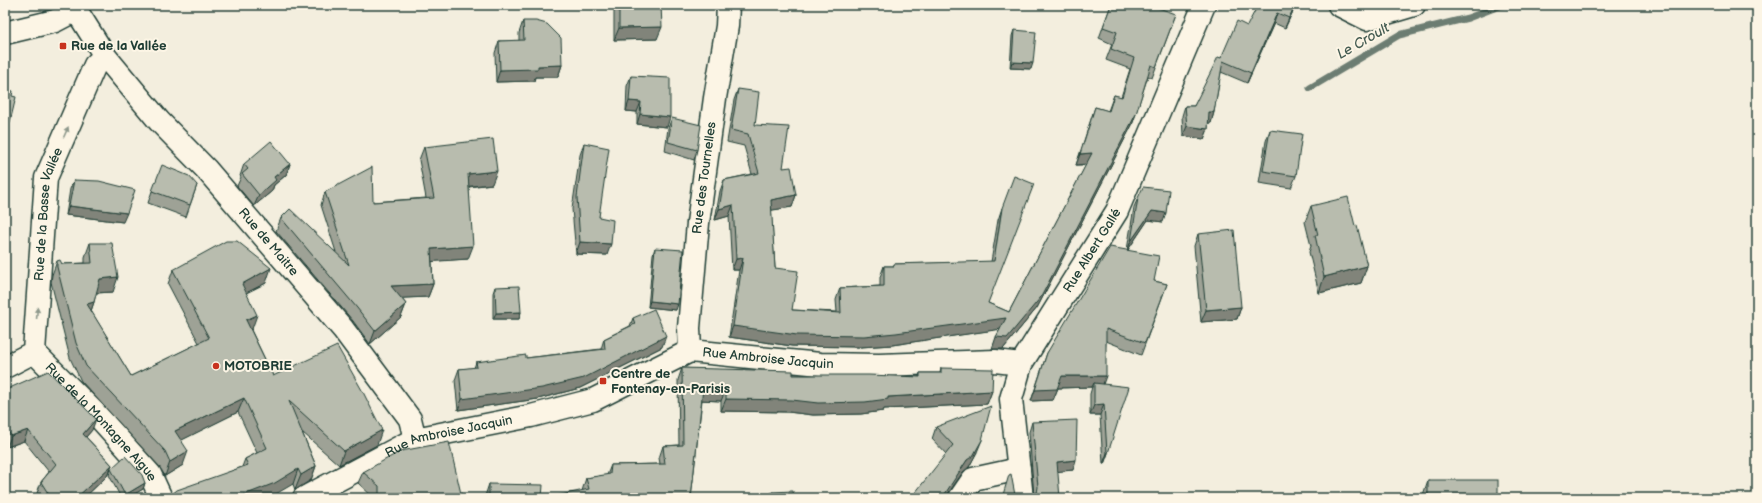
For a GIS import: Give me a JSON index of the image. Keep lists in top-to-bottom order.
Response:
{
  "streets": {
    "street": [
      "Rue des Tournelles",
      "Rue de la Basse Vallée",
      "Rue de Maitre",
      "Rue Albert Gallé",
      "Rue Ambroise Jacquin",
      "Rue de la Montagne Aigue"
    ]
  },
  "crossings": [
    ["Rue des Tournelles", "Rue Ambroise Jacquin"],
    ["Rue de la Basse Vallée", "Rue de Maitre"],
    ["Rue de la Basse Vallée", "Rue de la Montagne Aigue"],
    ["Rue de Maitre", "Rue Ambroise Jacquin"],
    ["Rue Albert Gallé", "Rue Ambroise Jacquin"]
  ],
  "one_way": ["Rue de la Basse Vallée"],
  "water": ["Le Croult"],
  "places": {
    "transit": ["Rue de la Vallée", "Centre de Fontenay-en-Parisis"],
    "other": ["MOTOBRIE"]
  }
}
